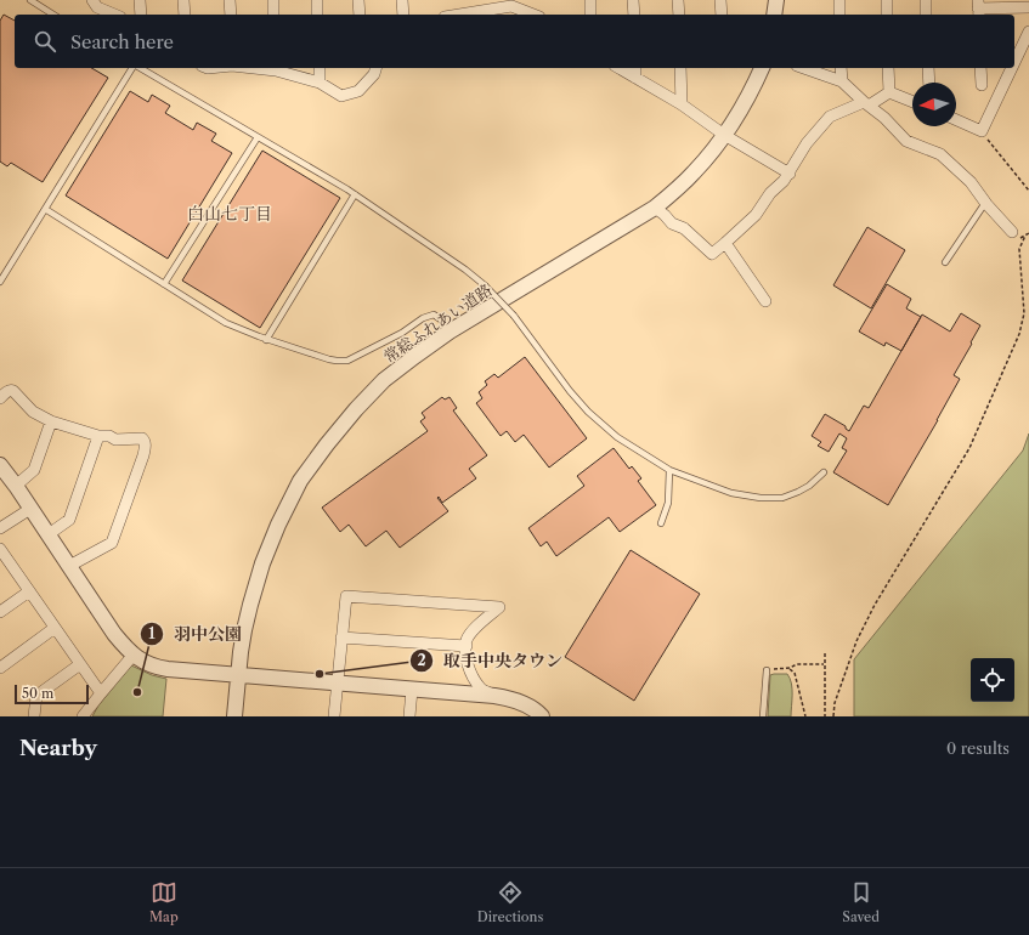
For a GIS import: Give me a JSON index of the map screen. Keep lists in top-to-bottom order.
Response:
{
  "streets": {
    "street": ["常総ふれあい道路"]
  },
  "districts": ["白山七丁目"],
  "places": ["取手中央タウン", "羽中公園"],
  "scale_bar": "50 m",
  "north": "left",
  "page": {
    "search": "Search here",
    "scale": "50 m",
    "heading": ["Nearby", "0 results"],
    "nav": ["Map", "Directions", "Saved"]
  }
}
